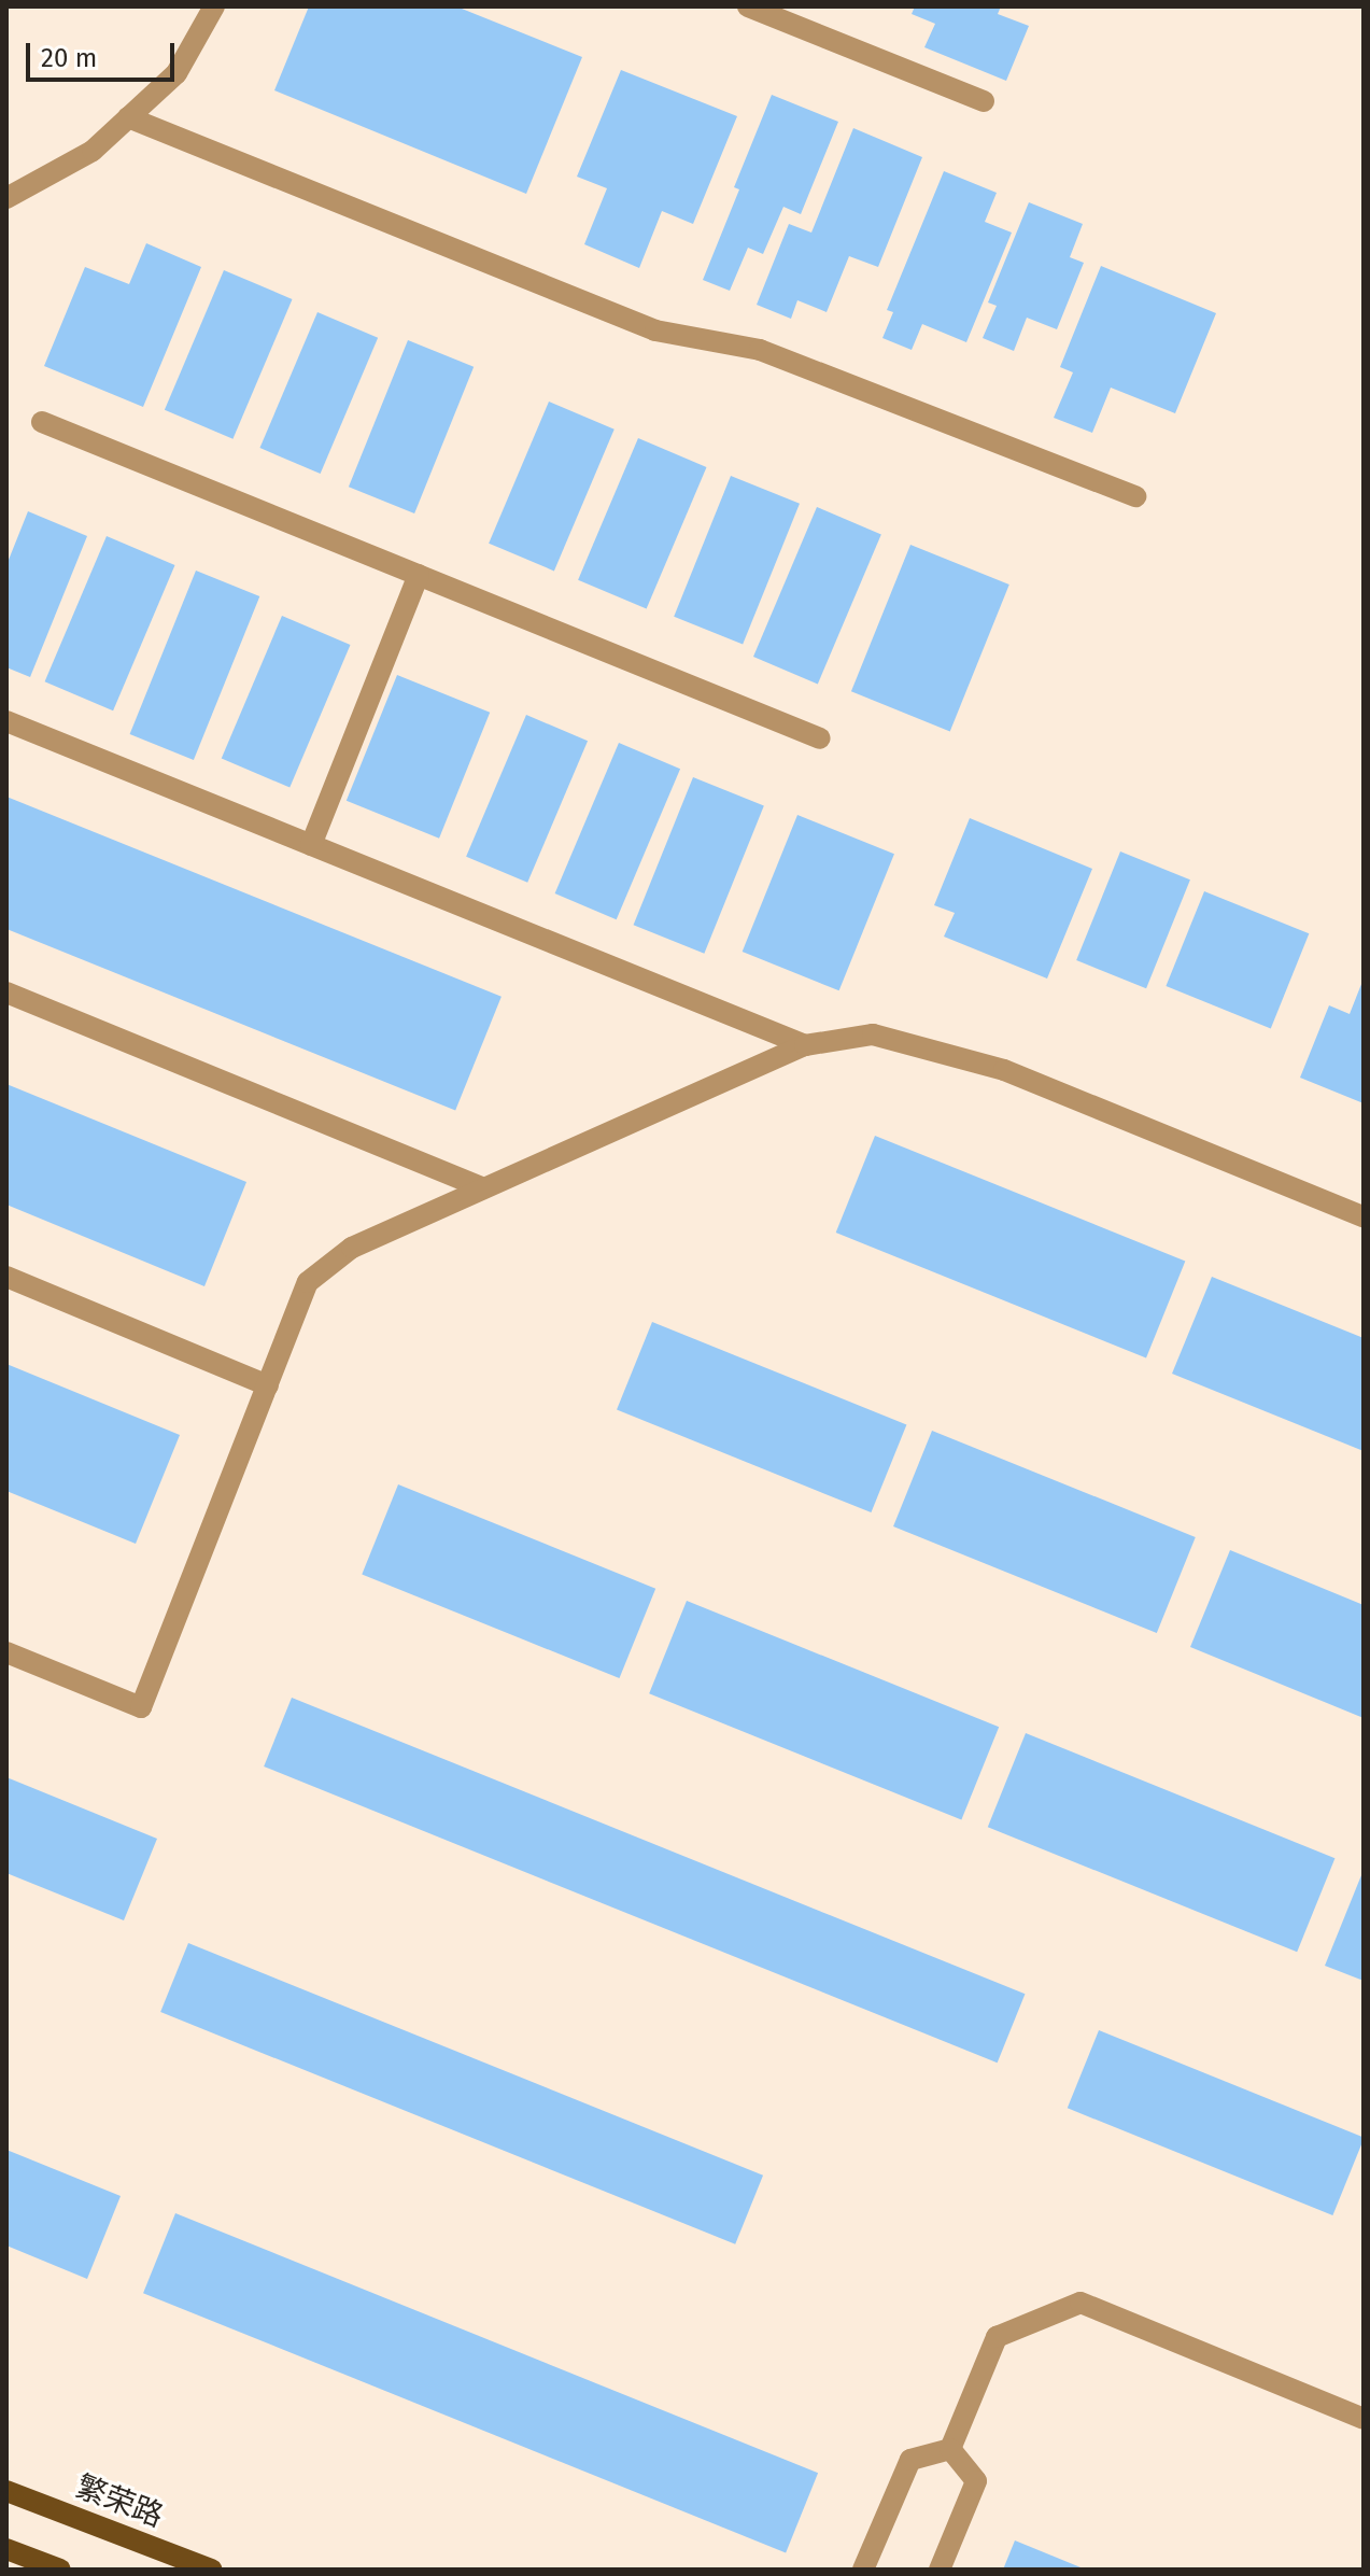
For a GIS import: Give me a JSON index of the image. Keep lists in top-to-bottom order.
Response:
{
  "streets": {
    "main road": ["繁荣路"]
  },
  "scale_bar": "20 m"
}
